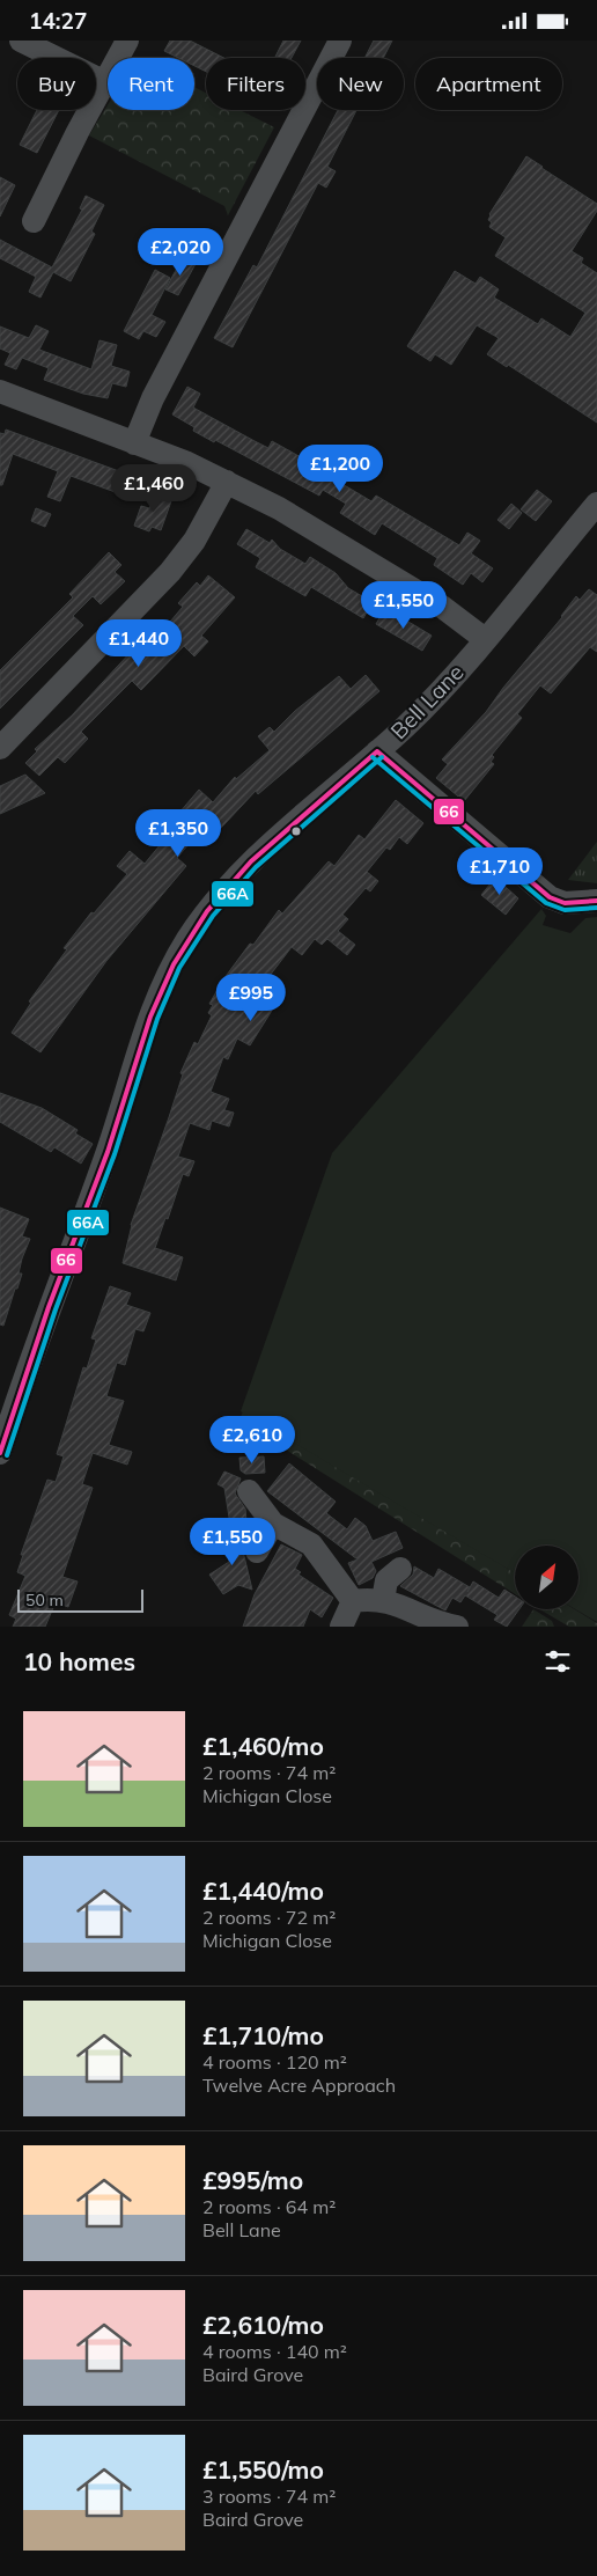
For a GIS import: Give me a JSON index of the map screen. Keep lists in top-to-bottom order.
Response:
{
  "streets": {
    "street": ["Bell Lane"]
  },
  "lines": ["transit line 66", "transit line 66A"],
  "scale_bar": "50 m",
  "north": "top right",
  "page": {
    "status": "14:27",
    "chip": [
      "Buy",
      "Rent",
      "Filters",
      "New",
      "Apartment"
    ],
    "price": [
      "£2,020",
      "£1,200",
      "£1,460",
      "£1,550",
      "£1,440",
      "£1,350",
      "£1,710",
      "£995",
      "£2,610",
      "£1,550"
    ],
    "scale": "50 m",
    "heading": "10 homes",
    "list": [
      {
        "name": "£1,460/mo",
        "note": "2 rooms · 74 m² · Michigan Close"
      },
      {
        "name": "£1,440/mo",
        "note": "2 rooms · 72 m² · Michigan Close"
      },
      {
        "name": "£1,710/mo",
        "note": "4 rooms · 120 m² · Twelve Acre Approach"
      },
      {
        "name": "£995/mo",
        "note": "2 rooms · 64 m² · Bell Lane"
      },
      {
        "name": "£2,610/mo",
        "note": "4 rooms · 140 m² · Baird Grove"
      },
      {
        "name": "£1,550/mo",
        "note": "3 rooms · 74 m² · Baird Grove"
      }
    ]
  }
}
